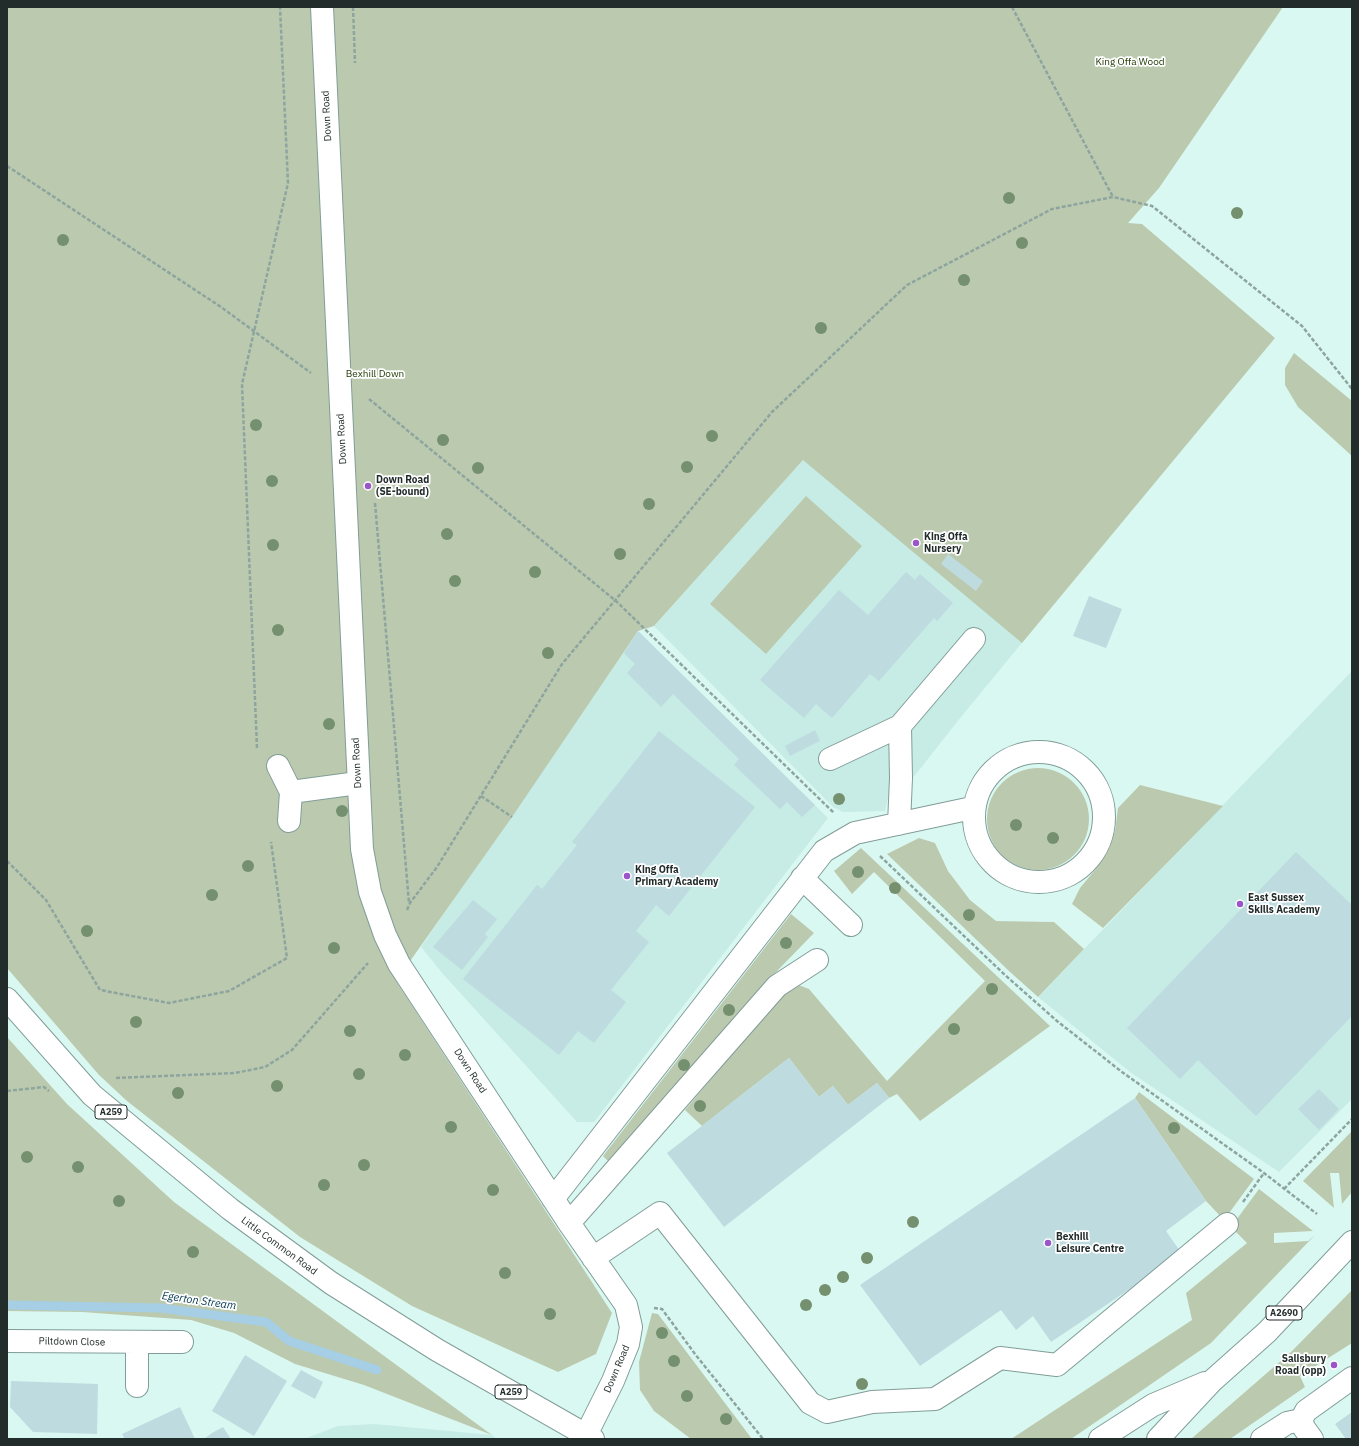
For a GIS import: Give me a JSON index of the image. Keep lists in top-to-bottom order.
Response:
{
  "streets": {
    "main road": [
      "Down Road",
      "A259",
      "Little Common Road",
      "A2690",
      "Piltdown Close"
    ]
  },
  "crossings": [
    ["Down Road", "Little Common Road"]
  ],
  "water": ["Egerton Stream"],
  "parks": ["King Offa Wood", "Bexhill Down"],
  "places": [
    "Down Road (SE-bound)",
    "King Offa Nursery",
    "King Offa Primary Academy",
    "East Sussex Skills Academy",
    "Bexhill Leisure Centre",
    "Salisbury Road (opp)"
  ]
}
